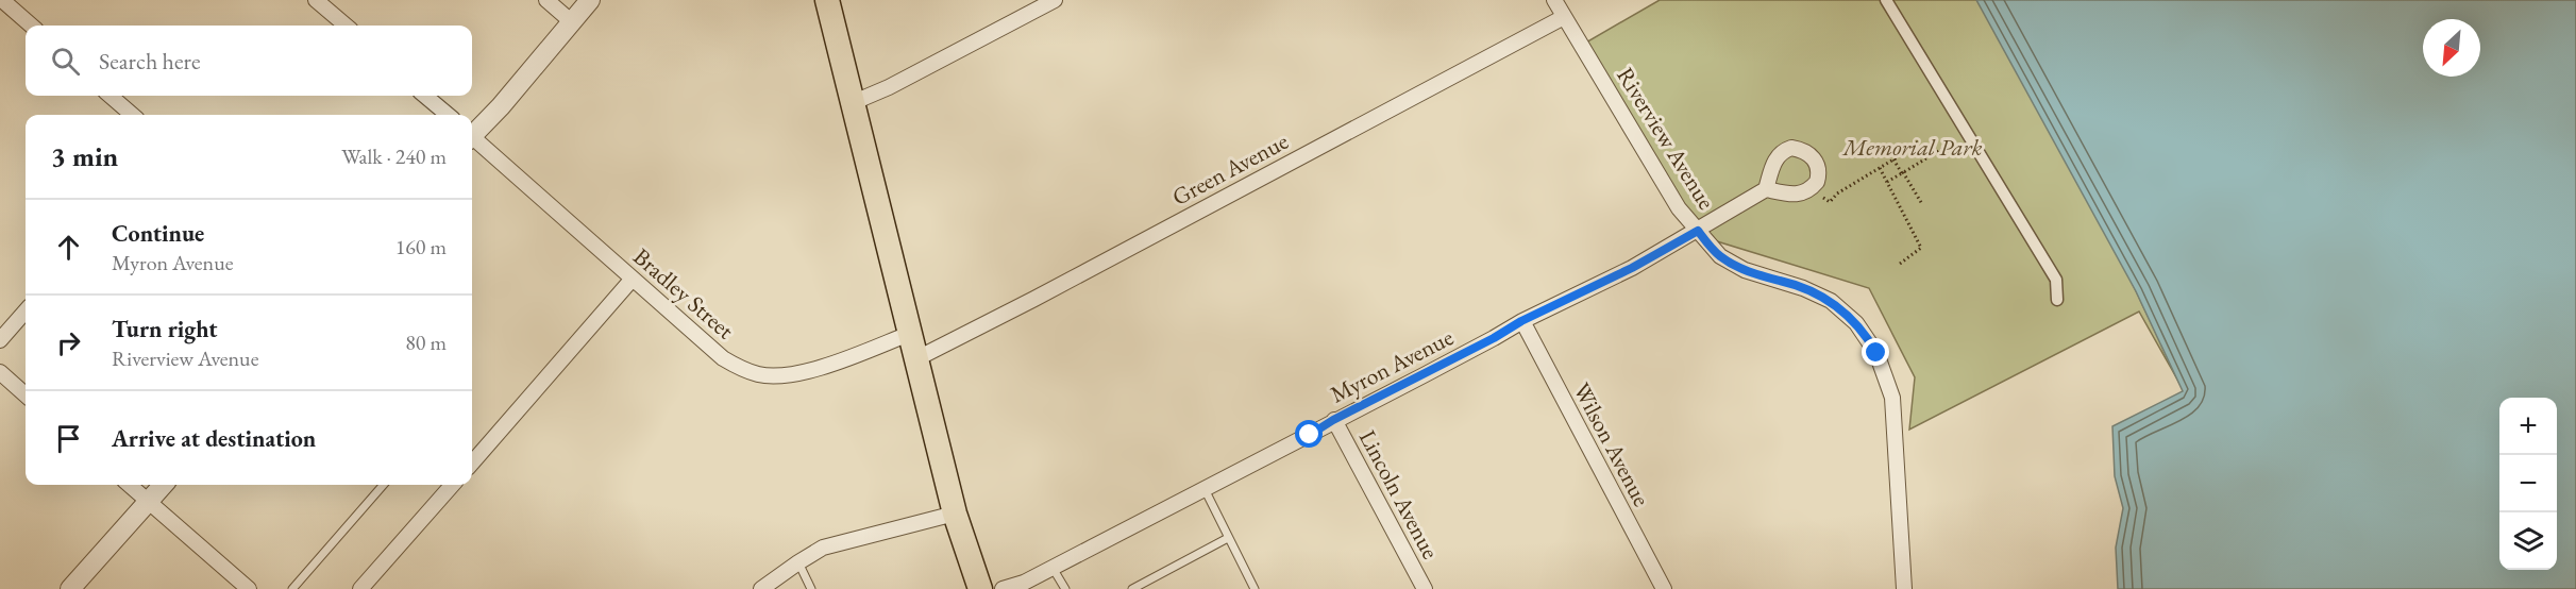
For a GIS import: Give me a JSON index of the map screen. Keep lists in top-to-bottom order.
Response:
{
  "streets": {
    "street": [
      "Riverview Avenue",
      "Green Avenue",
      "Bradley Street",
      "Myron Avenue",
      "Wilson Avenue",
      "Lincoln Avenue"
    ]
  },
  "crossings": [
    ["Riverview Avenue", "Green Avenue"],
    ["Riverview Avenue", "Myron Avenue"],
    ["Myron Avenue", "Wilson Avenue"],
    ["Myron Avenue", "Lincoln Avenue"]
  ],
  "parks": ["Memorial Park"],
  "north": "bottom left",
  "page": {
    "search": "Search here",
    "heading": ["3 min", "Walk · 240 m"],
    "list": [
      ["Continue", "Myron Avenue", "160 m"],
      ["Turn right", "Riverview Avenue", "80 m"],
      "Arrive at destination"
    ],
    "map_buttons": ["+", "−"]
  }
}
